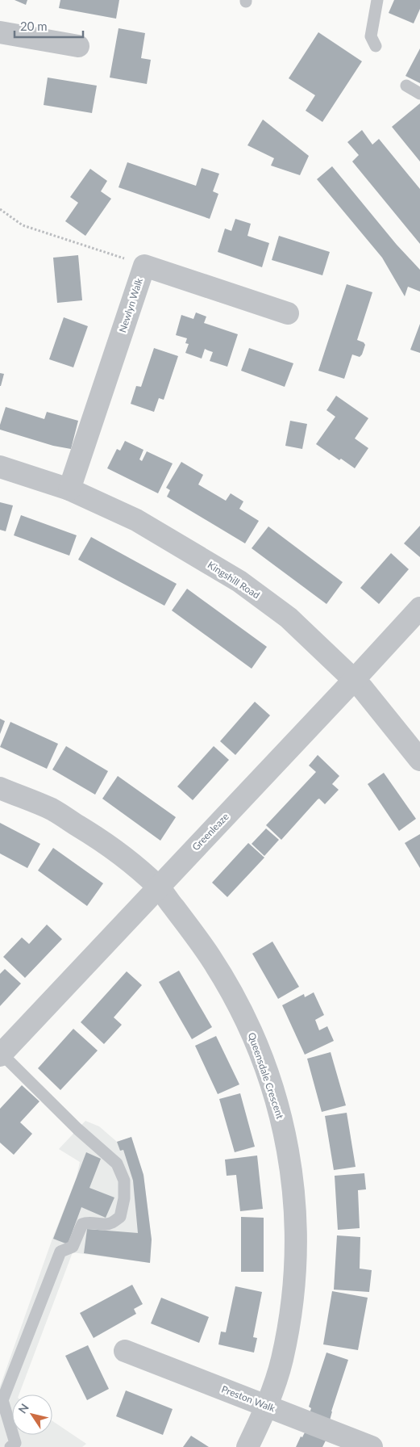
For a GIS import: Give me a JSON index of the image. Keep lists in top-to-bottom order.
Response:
{
  "streets": {
    "street": [
      "Newlyn Walk",
      "Kingshill Road",
      "Greenleaze",
      "Queensdale Crescent",
      "Preston Walk"
    ]
  },
  "crossings": [
    ["Newlyn Walk", "Kingshill Road"],
    ["Kingshill Road", "Greenleaze"],
    ["Greenleaze", "Queensdale Crescent"],
    ["Queensdale Crescent", "Preston Walk"]
  ],
  "scale_bar": "20 m",
  "north": "top left"
}
